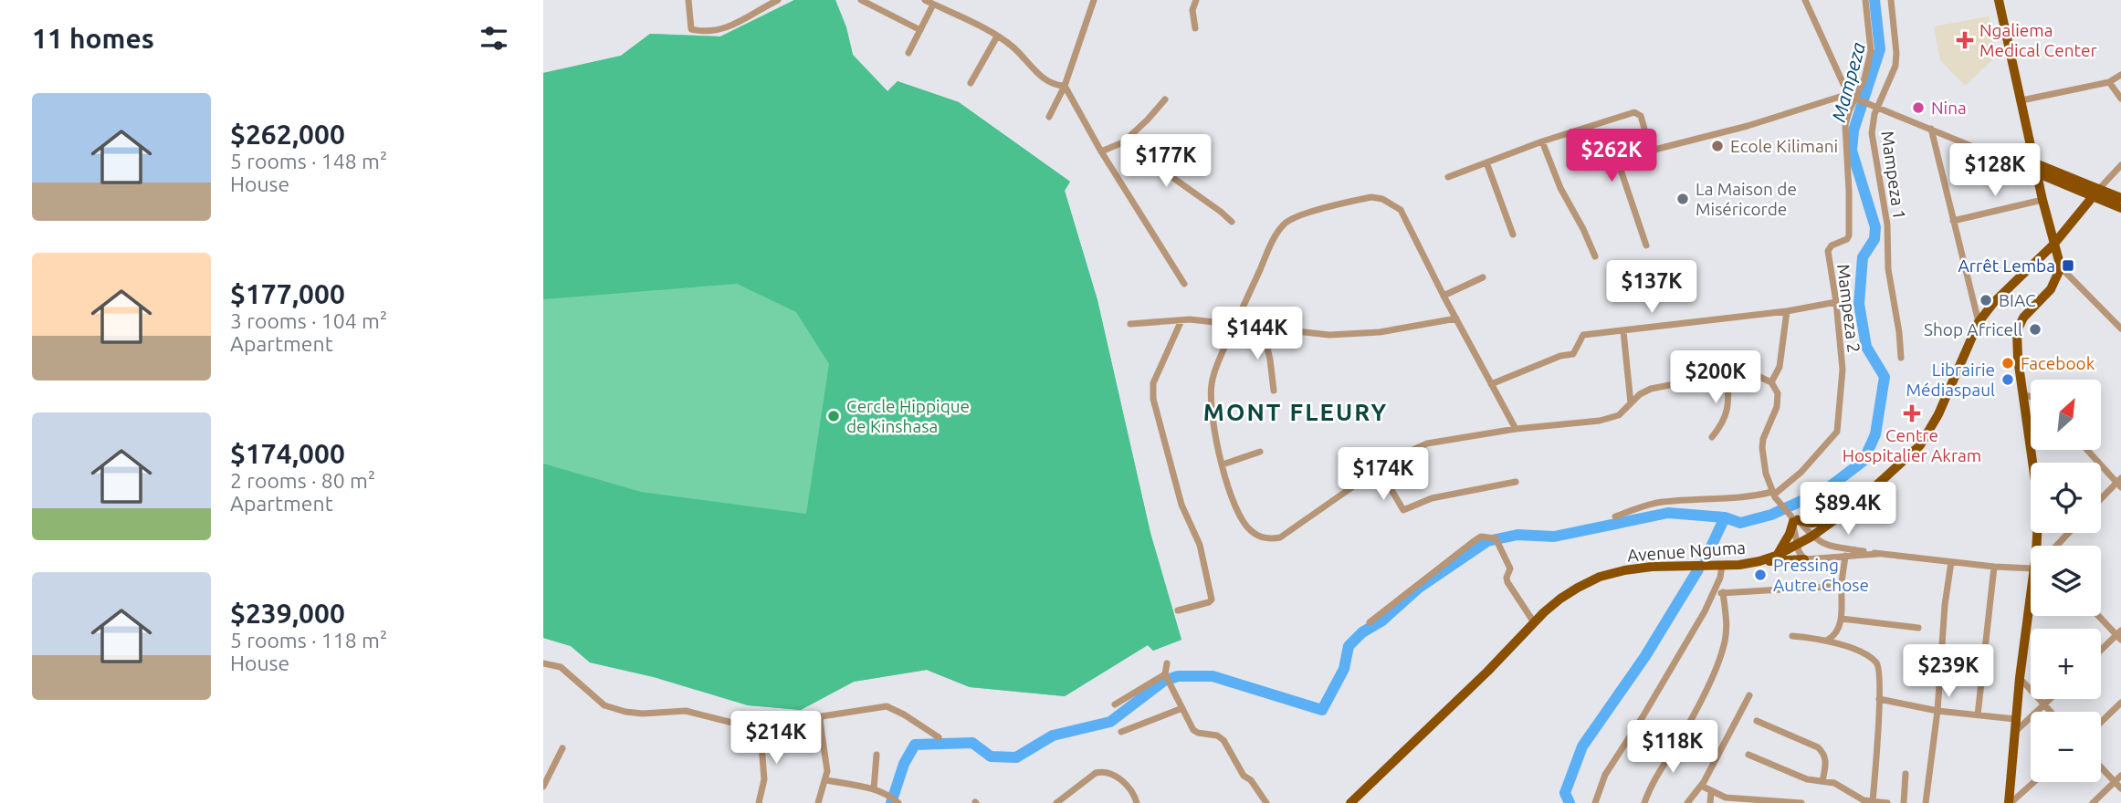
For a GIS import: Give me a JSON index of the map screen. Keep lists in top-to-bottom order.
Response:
{
  "streets": {
    "main road": ["Avenue Nguma"],
    "street": ["Mampeza 1", "Mampeza 2"]
  },
  "districts": ["MONT FLEURY"],
  "water": ["Mampeza"],
  "places": {
    "health": ["Ngaliema Medical Center", "Centre Hospitalier Akram"],
    "other": [
      "Nina",
      "Ecole Kilimani",
      "La Maison de Miséricorde",
      "BIAC",
      "Shop Africell",
      "Facebook",
      "Librairie Médiaspaul",
      "Cercle Hippique de Kinshasa",
      "Pressing Autre Chose"
    ],
    "transit": ["Arrêt Lemba"]
  },
  "north": "top right",
  "page": {
    "heading": "11 homes",
    "list": [
      {
        "name": "$262,000",
        "note": "5 rooms · 148 m² · House"
      },
      {
        "name": "$177,000",
        "note": "3 rooms · 104 m² · Apartment"
      },
      {
        "name": "$174,000",
        "note": "2 rooms · 80 m² · Apartment"
      },
      {
        "name": "$239,000",
        "note": "5 rooms · 118 m² · House"
      }
    ],
    "price": [
      "$262K",
      "$177K",
      "$128K",
      "$137K",
      "$144K",
      "$200K",
      "$174K",
      "$89.4K",
      "$239K",
      "$214K",
      "$118K"
    ],
    "map_buttons": ["+", "−"]
  }
}
